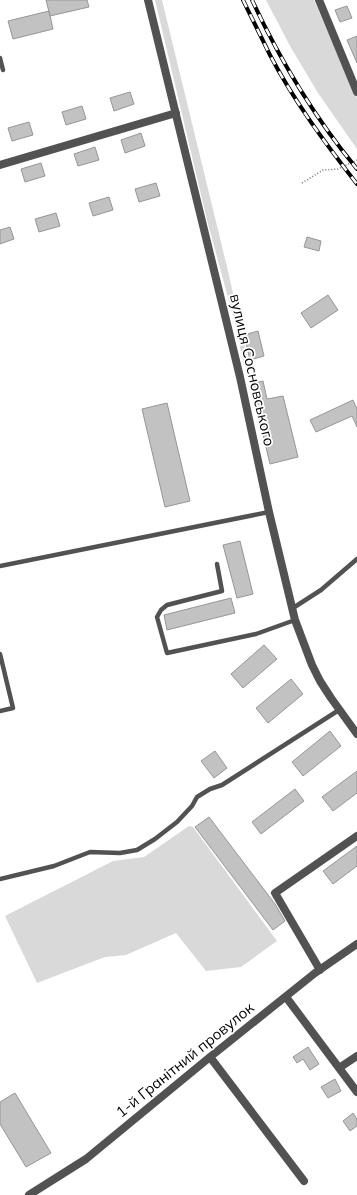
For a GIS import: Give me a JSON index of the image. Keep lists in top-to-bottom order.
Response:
{
  "streets": {
    "street": ["вулиця Сосновського", "1-й Гранітний провулок"]
  }
}
